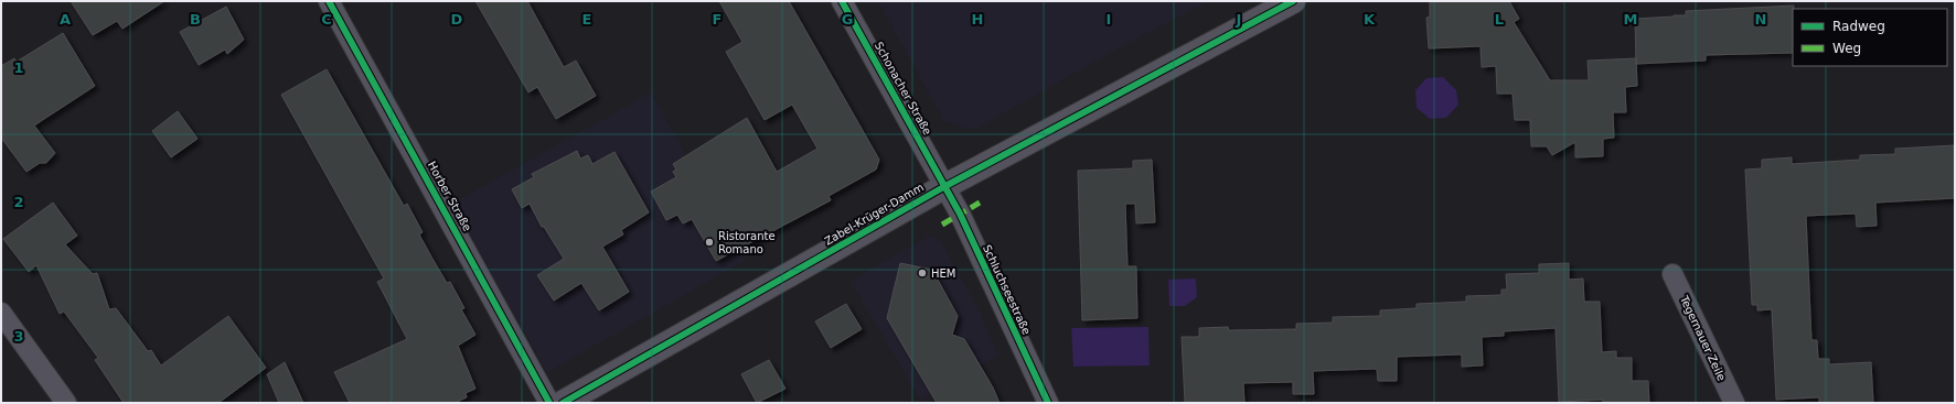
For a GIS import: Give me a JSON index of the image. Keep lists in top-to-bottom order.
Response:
{
  "streets": {
    "street": [
      "Schonacher Straße",
      "Horber Straße",
      "Zabel-Krüger-Damm",
      "Schluchseestraße",
      "Tegernauer Zeile"
    ]
  },
  "crossings": [
    ["Schonacher Straße", "Zabel-Krüger-Damm"],
    ["Schonacher Straße", "Schluchseestraße"],
    ["Zabel-Krüger-Damm", "Schluchseestraße"]
  ],
  "places": ["Ristorante Romano", "HEM"],
  "legend": ["Radweg", "Weg"],
  "grid": {
    "columns": [
      "A",
      "B",
      "C",
      "D",
      "E",
      "F",
      "G",
      "H",
      "I",
      "J",
      "K",
      "L",
      "M",
      "N"
    ],
    "rows": ["1", "2", "3"]
  }
}
